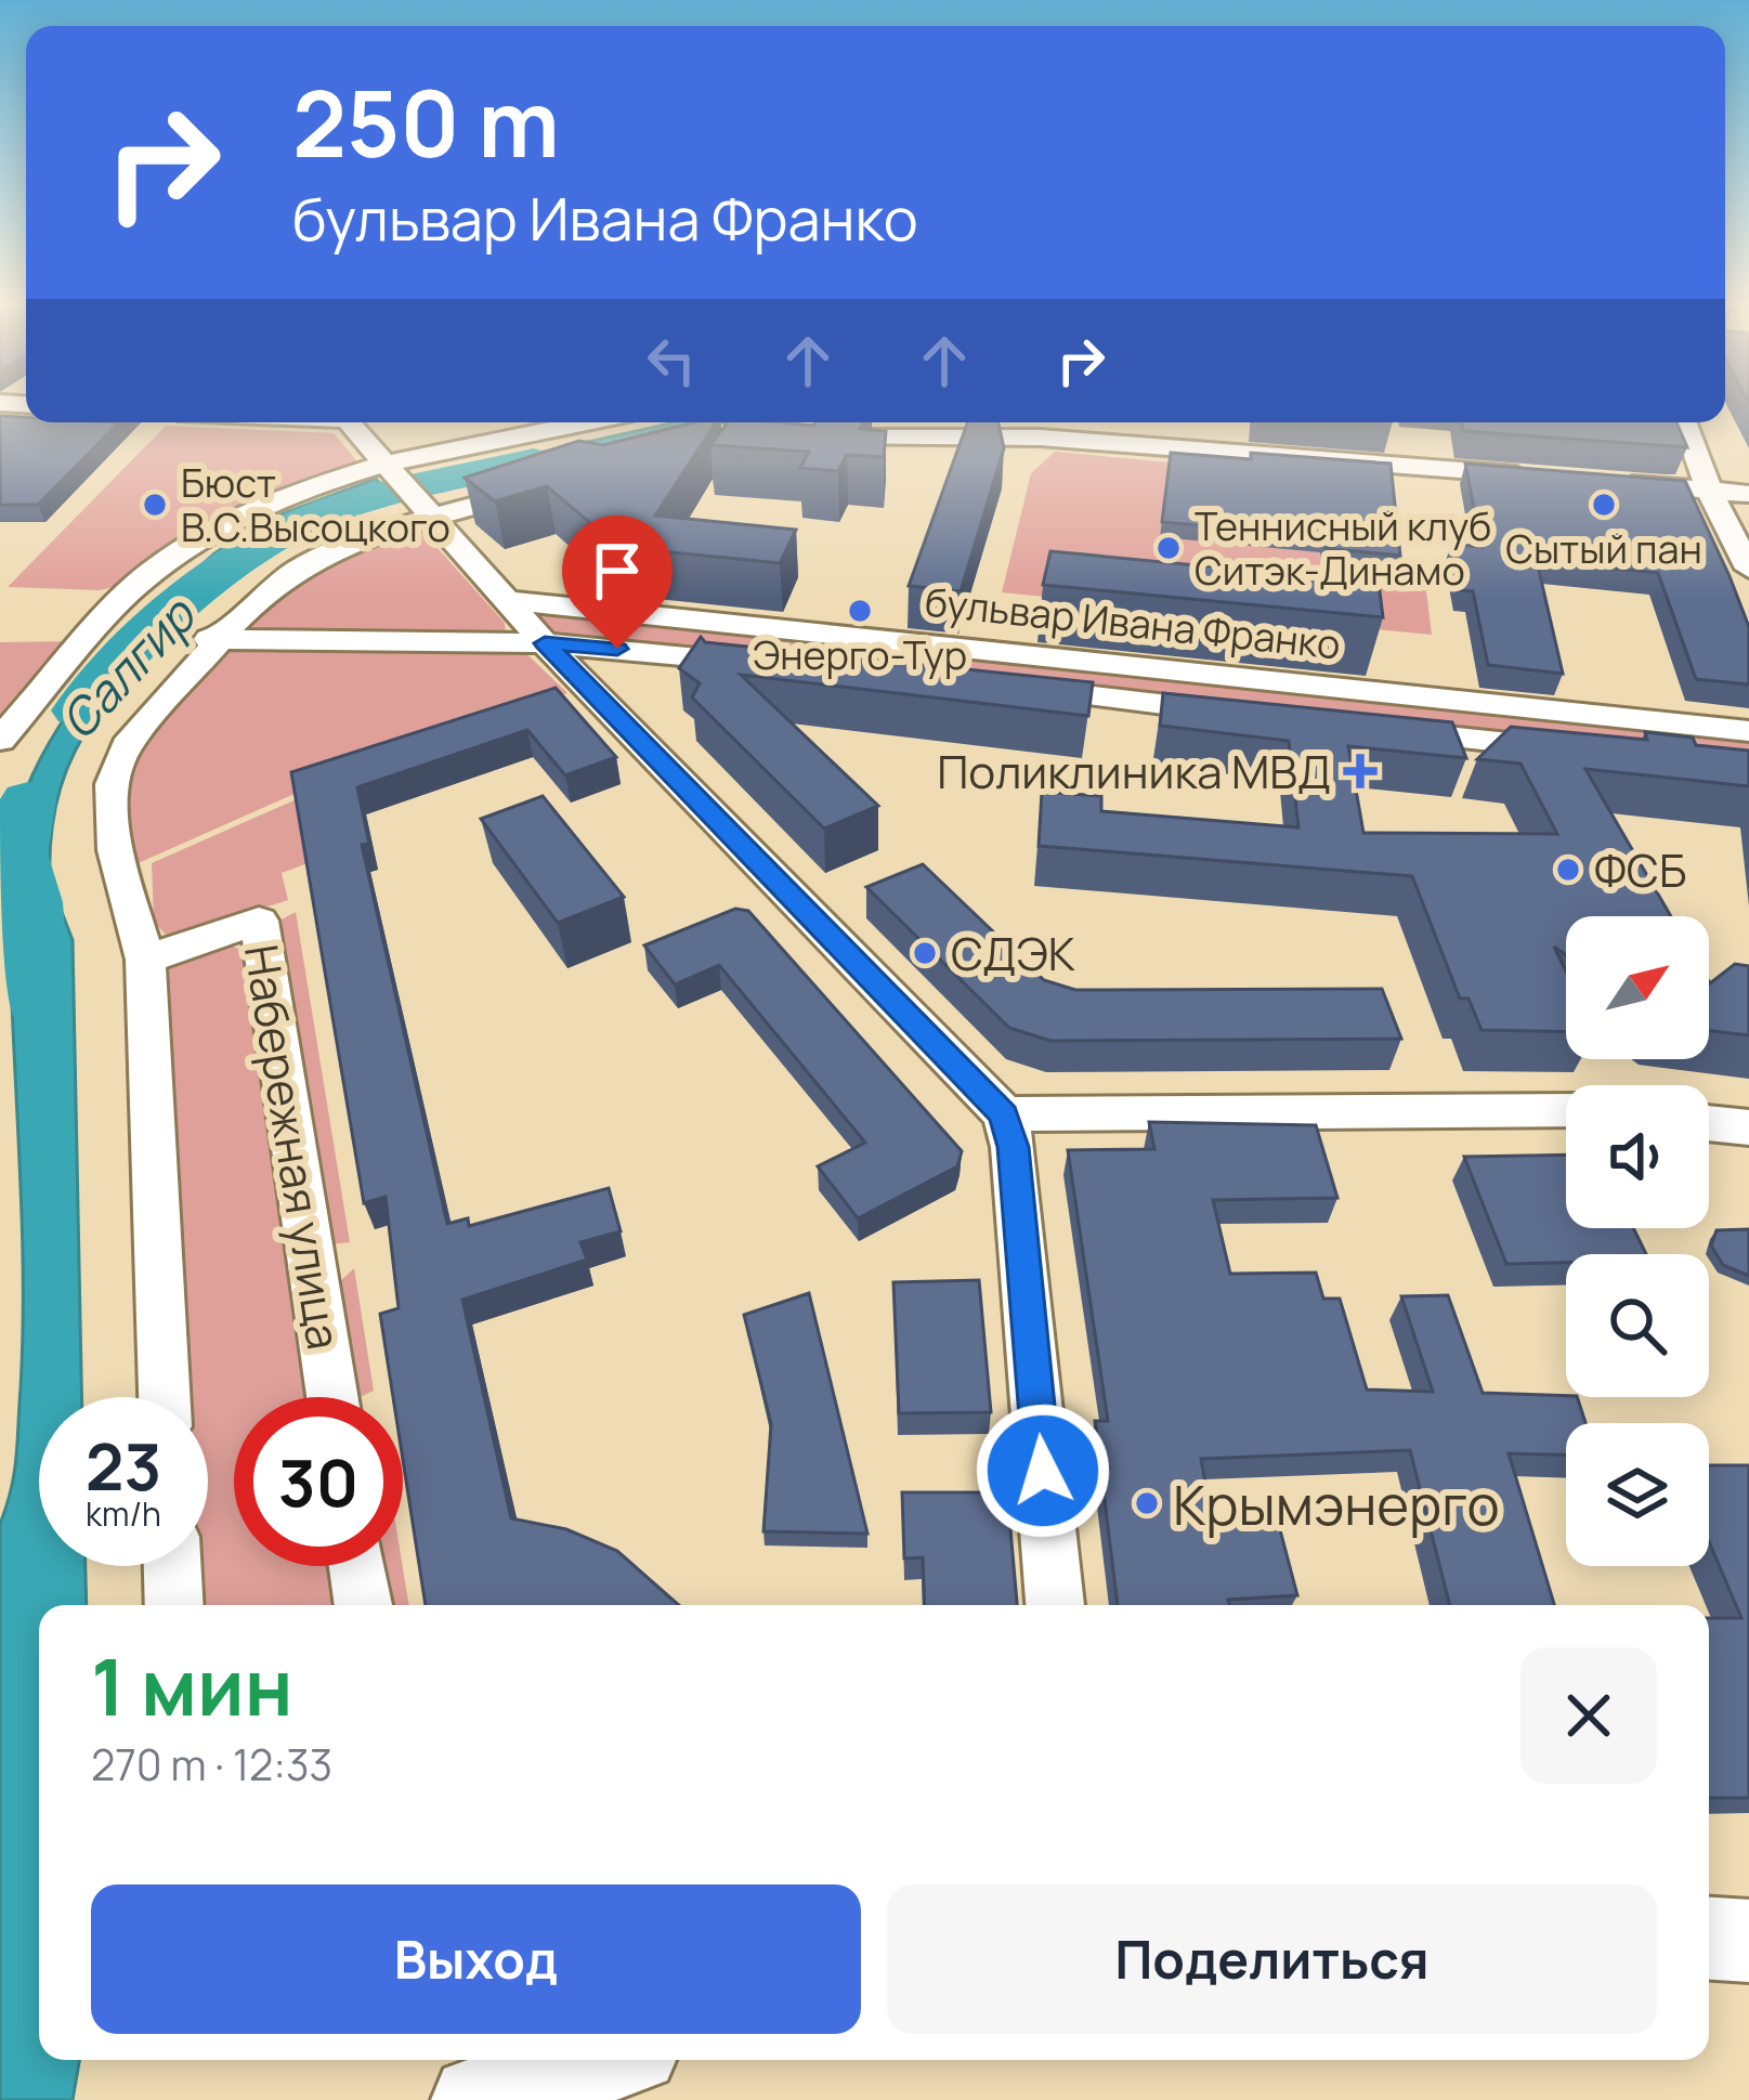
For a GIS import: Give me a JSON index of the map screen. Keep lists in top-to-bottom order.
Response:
{
  "streets": {
    "street": ["бульвар Ивана Франко", "Набережная улица"]
  },
  "water": ["Салгир"],
  "places": {
    "other": [
      "Бюст В.С.Высоцкого",
      "Сытый пан",
      "Теннисный клуб Ситэк-Динамо",
      "Энерго-Тур",
      "ФСБ",
      "СДЭК",
      "Крымэнерго"
    ],
    "health": ["Поликлиника МВД"]
  },
  "north": "top right",
  "page": {
    "turn": ["250 m", "бульвар Ивана Франко"],
    "speed": "23 km/h",
    "limit": "30",
    "heading": ["1 мин", "270 m · 12:33"],
    "buttons": ["Выход", "Поделиться"]
  }
}
